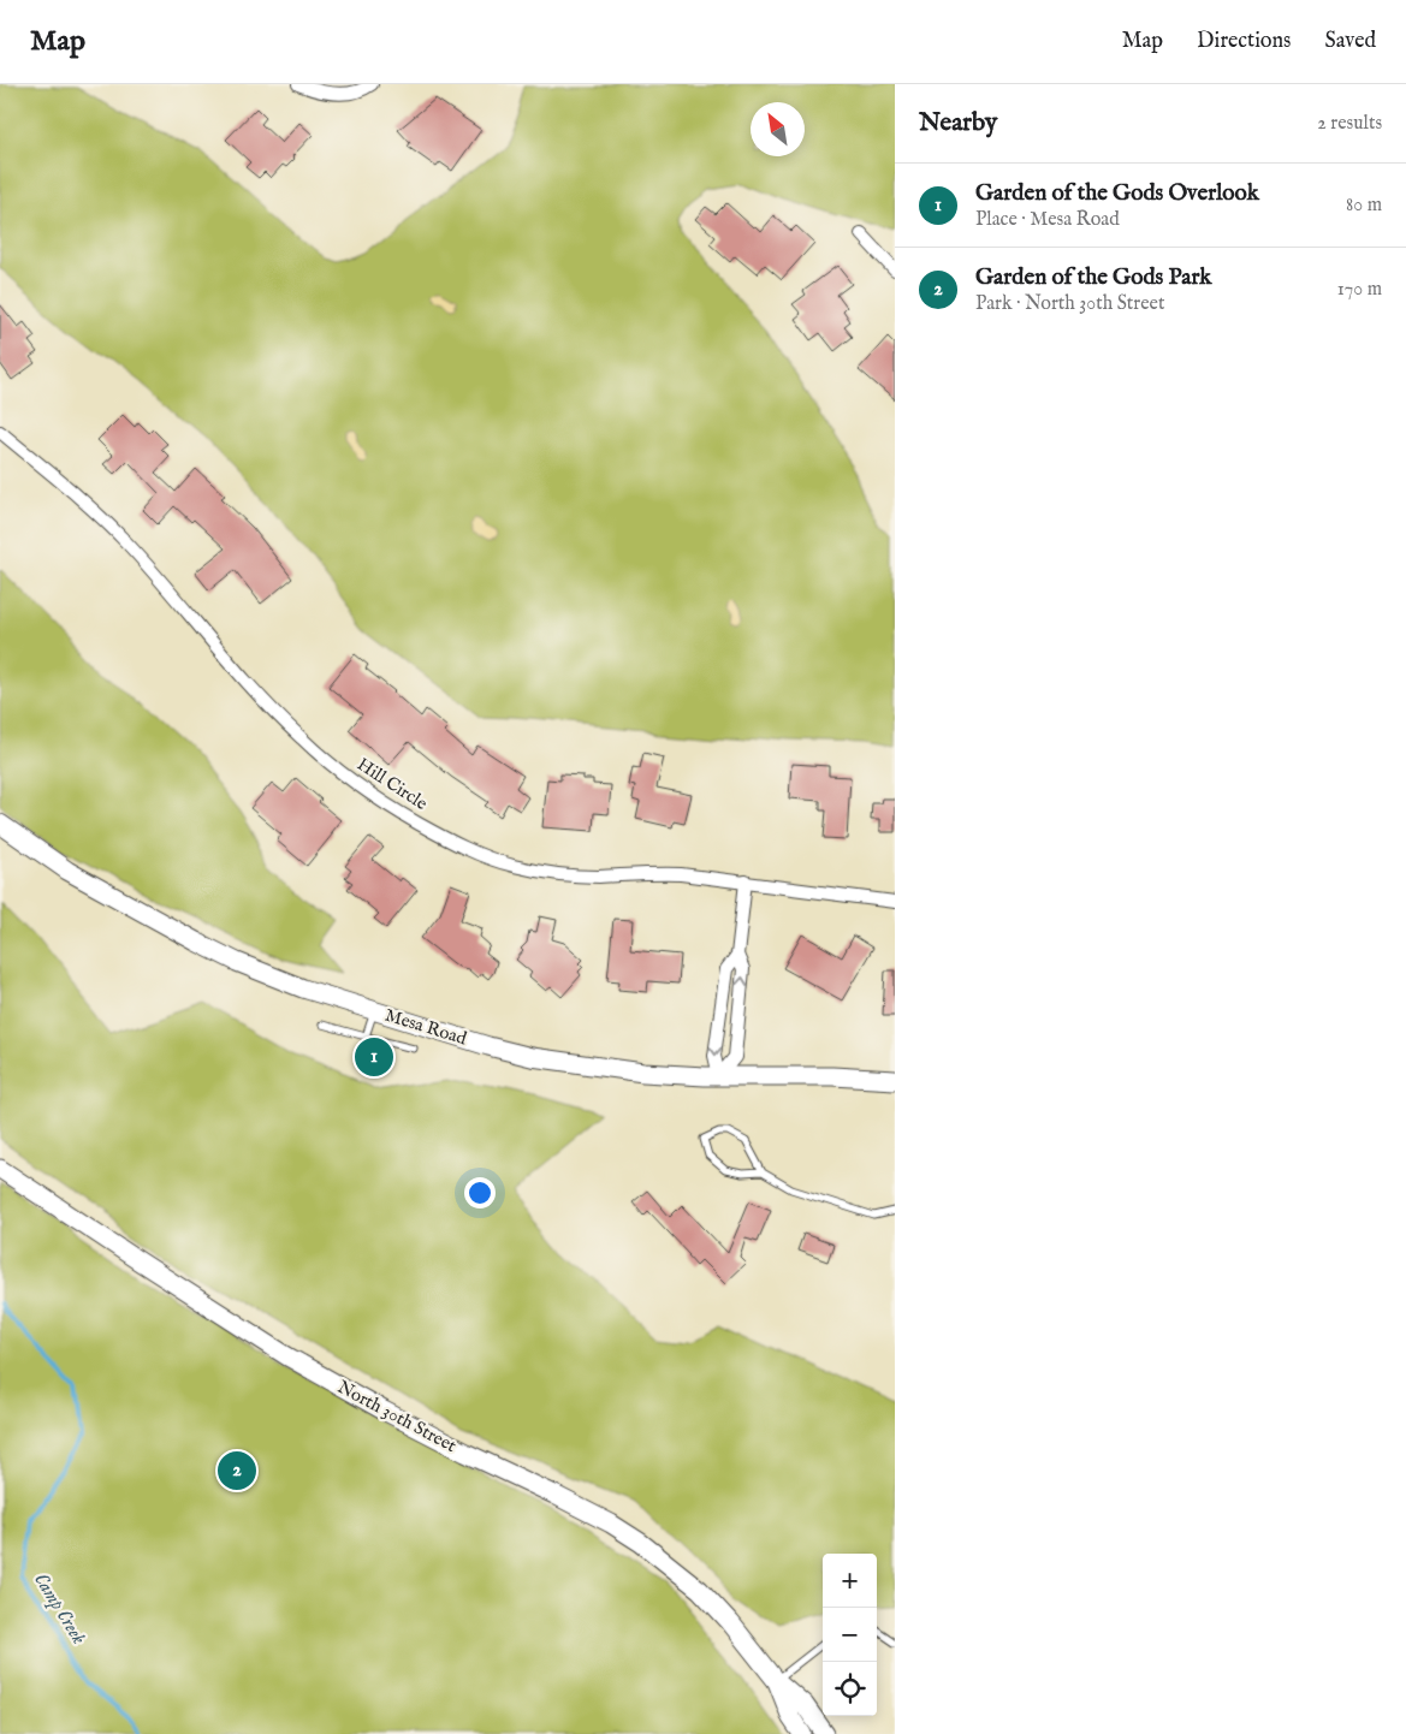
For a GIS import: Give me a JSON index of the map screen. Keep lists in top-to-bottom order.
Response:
{
  "streets": {
    "main road": ["Mesa Road", "North 30th Street"],
    "street": ["Hill Circle"]
  },
  "water": ["Camp Creek"],
  "north": "top left",
  "page": {
    "header": "Map",
    "nav": ["Map", "Directions", "Saved"],
    "heading": ["Nearby", "2 results"],
    "list": [
      {
        "mark": "1",
        "name": "Garden of the Gods Overlook",
        "note": "Place · Mesa Road",
        "value": "80 m"
      },
      {
        "mark": "2",
        "name": "Garden of the Gods Park",
        "note": "Park · North 30th Street",
        "value": "170 m"
      }
    ],
    "pins": ["1", "2"],
    "map_buttons": ["+", "−"]
  }
}
